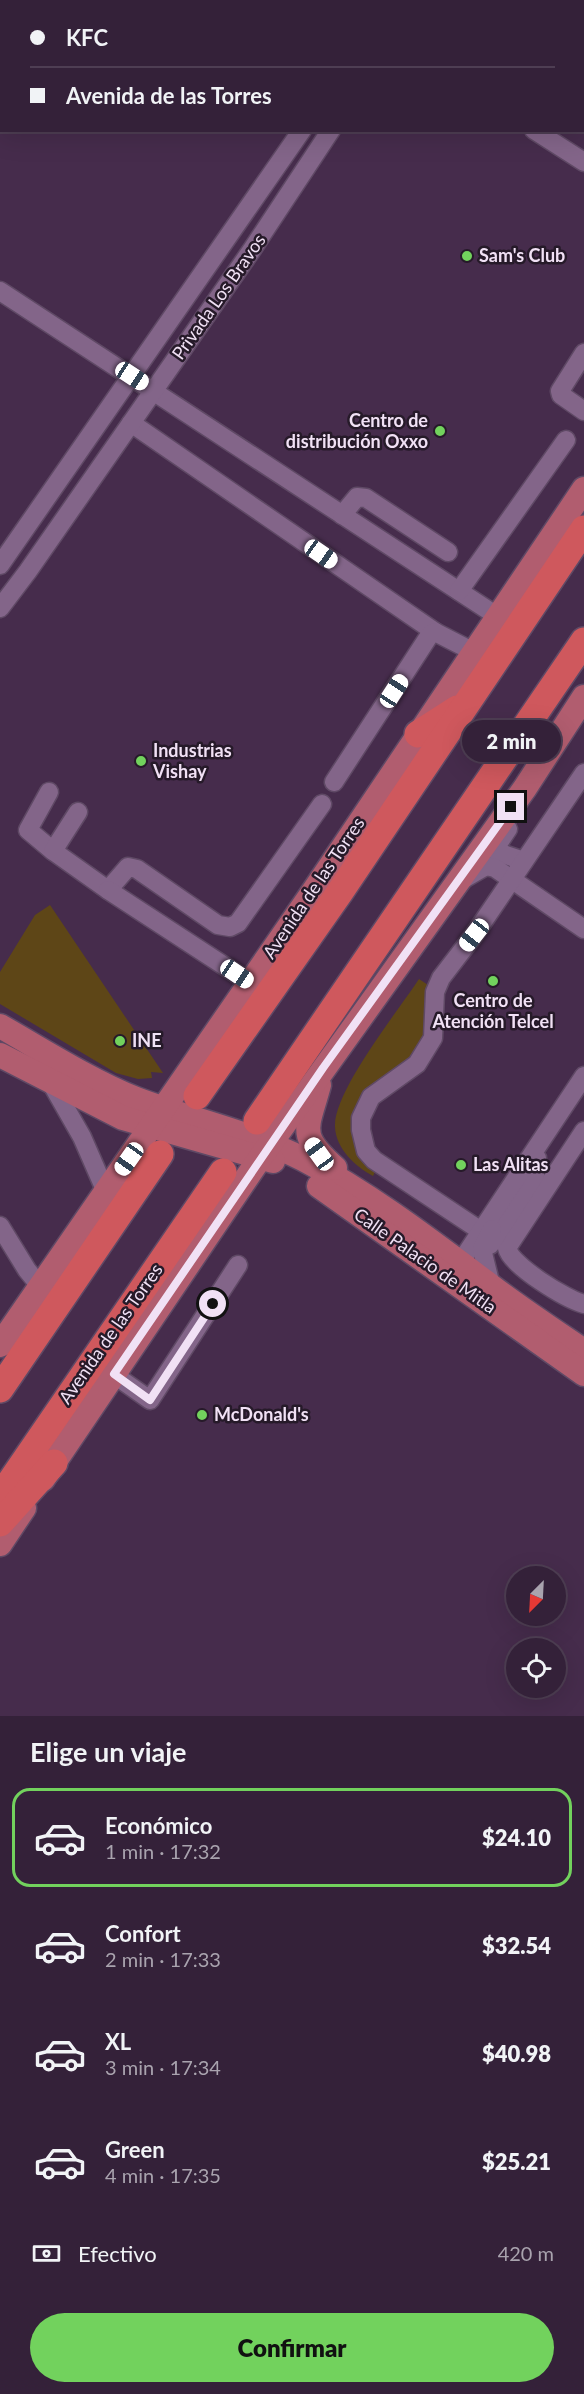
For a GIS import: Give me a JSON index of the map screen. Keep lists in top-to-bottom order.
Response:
{
  "streets": {
    "highway": ["Avenida de las Torres"],
    "main road": ["Calle Palacio de Mitla"],
    "street": ["Privada Los Bravos"]
  },
  "crossings": [
    ["Avenida de las Torres", "Calle Palacio de Mitla"]
  ],
  "places": [
    "Sam's Club",
    "Centro de distribución Oxxo",
    "Industrias Vishay",
    "Centro de Atención Telcel",
    "INE",
    "Las Alitas",
    "McDonald's"
  ],
  "north": "bottom left",
  "page": {
    "banner": ["KFC", "Avenida de las Torres"],
    "bubble": "2 min",
    "heading": "Elige un viaje",
    "list": [
      {
        "name": "Económico",
        "note": "1 min · 17:32",
        "value": "$24.10"
      },
      {
        "name": "Confort",
        "note": "2 min · 17:33",
        "value": "$32.54"
      },
      {
        "name": "XL",
        "note": "3 min · 17:34",
        "value": "$40.98"
      },
      {
        "name": "Green",
        "note": "4 min · 17:35",
        "value": "$25.21"
      }
    ],
    "pay": ["Efectivo", "420 m"],
    "buttons": "Confirmar"
  }
}
